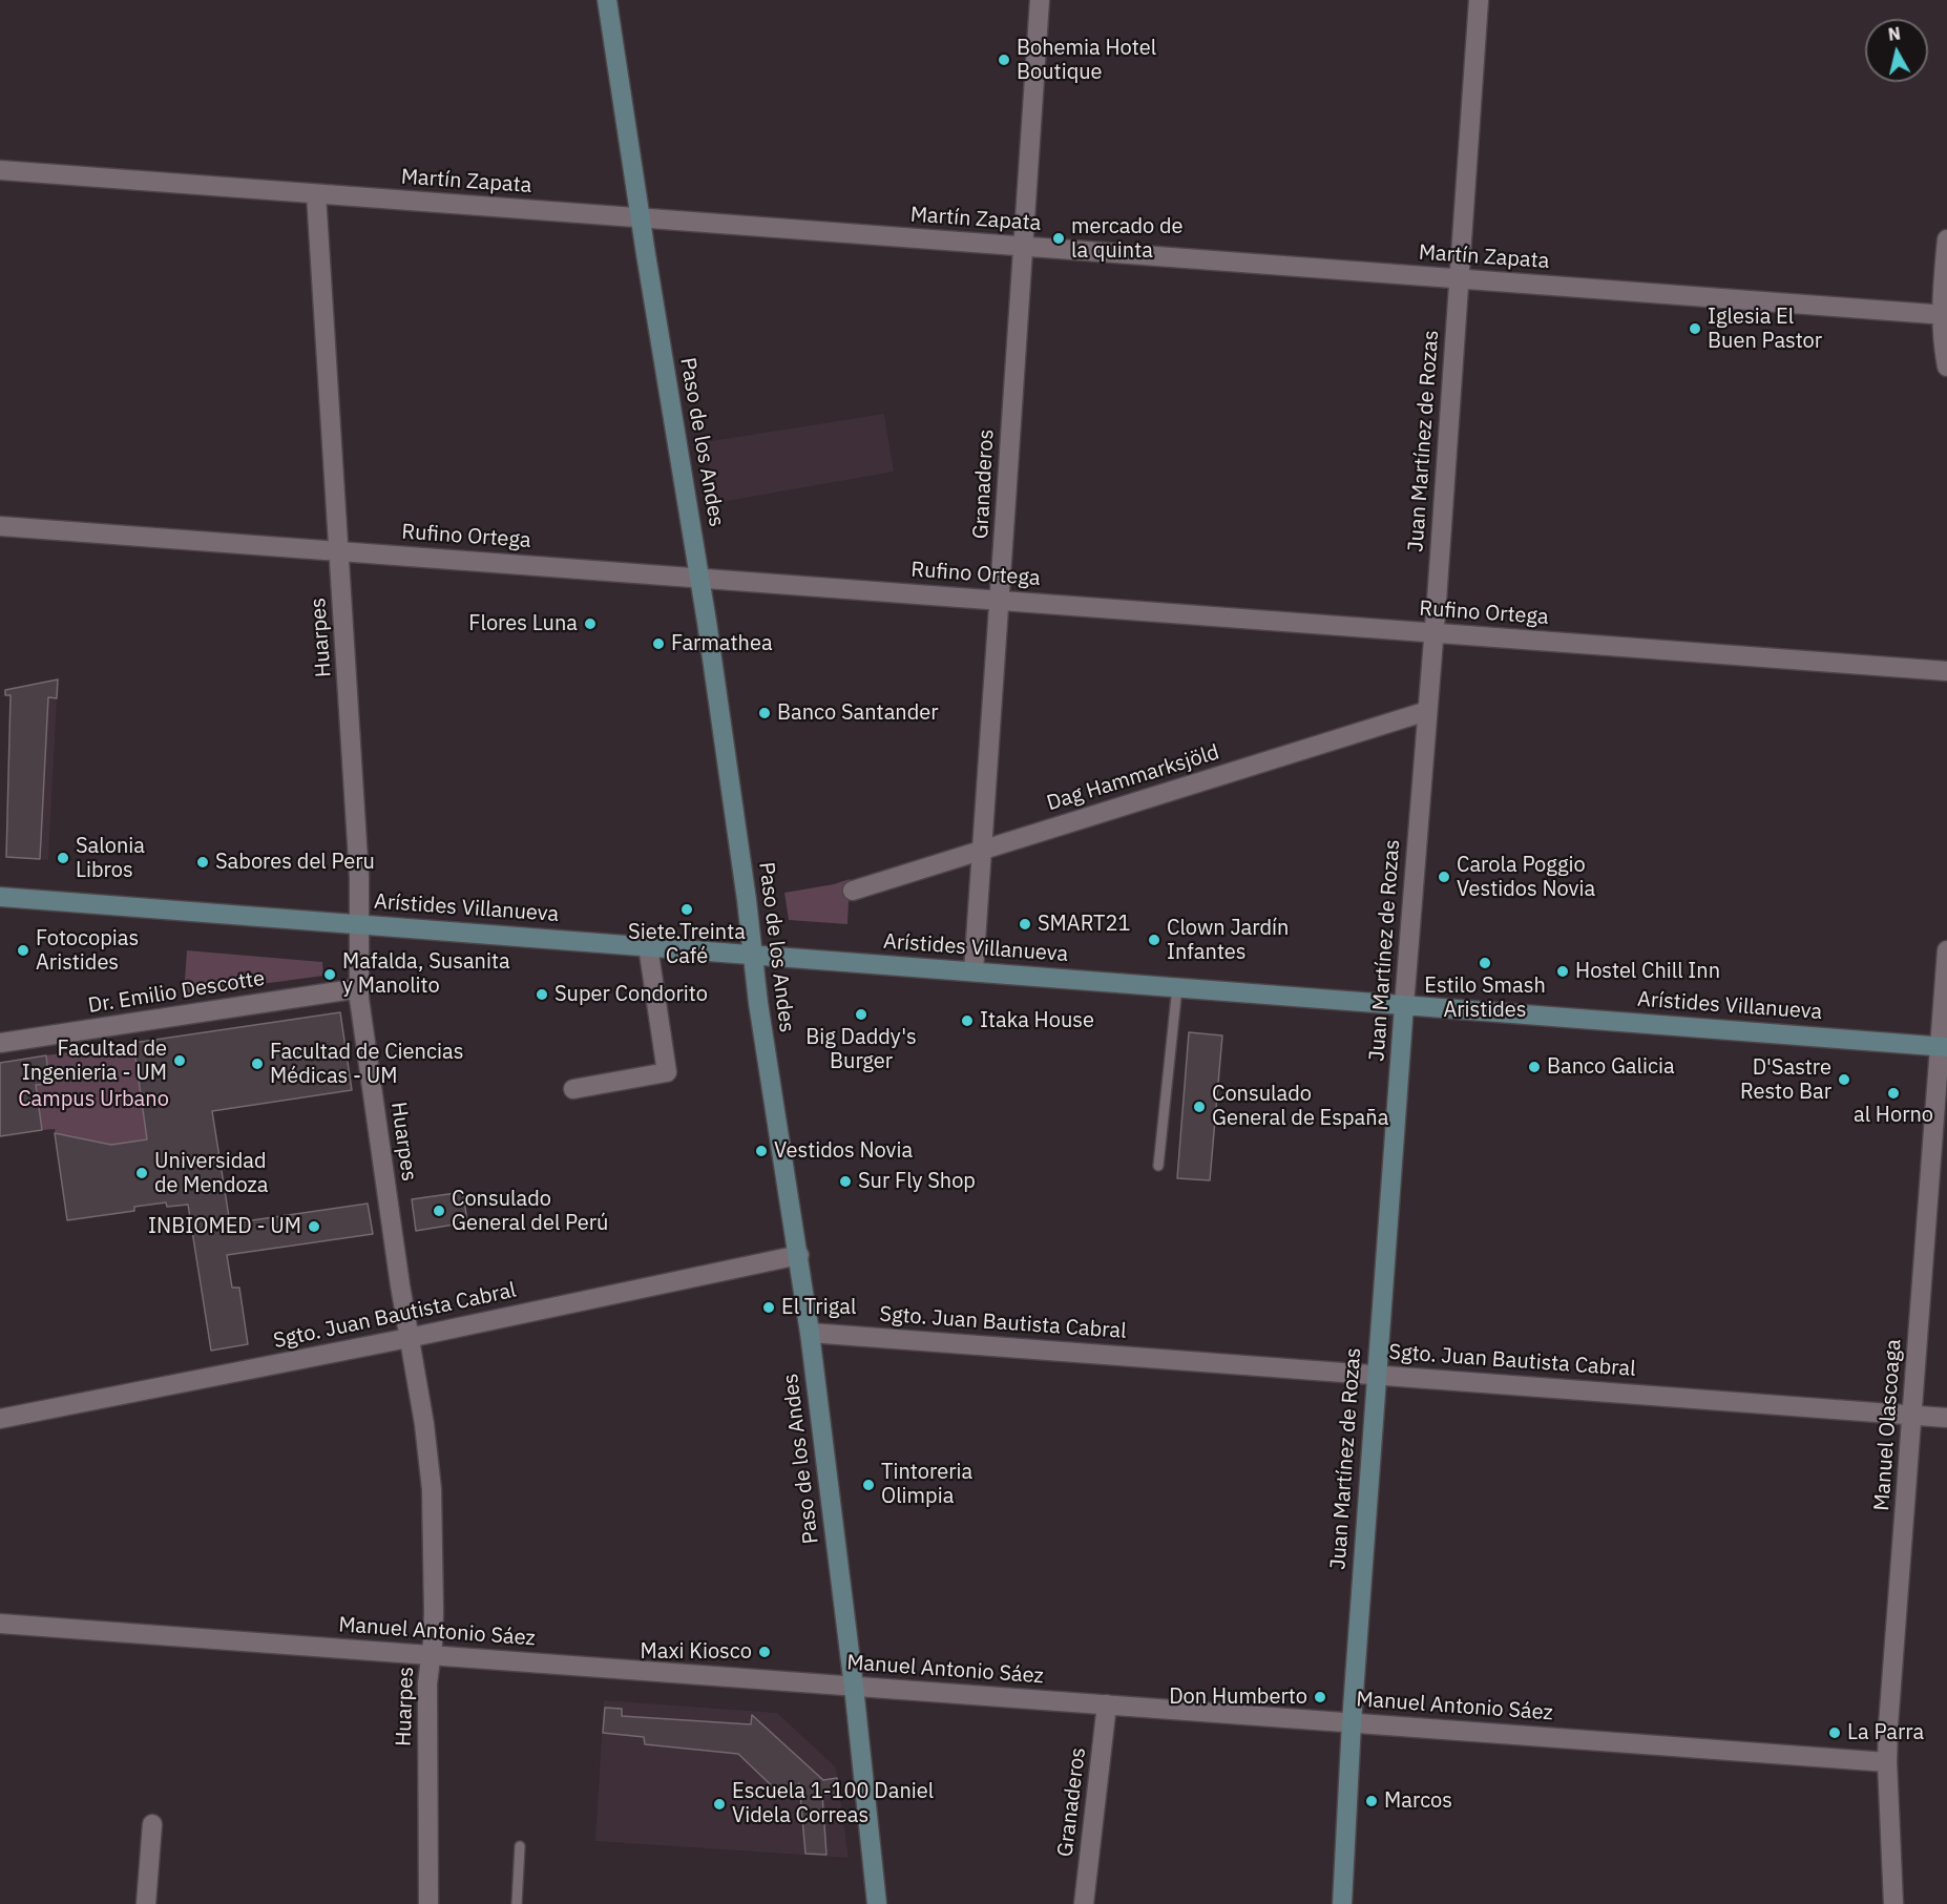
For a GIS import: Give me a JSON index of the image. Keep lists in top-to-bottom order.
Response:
{
  "streets": {
    "street": [
      "Martín Zapata",
      "Juan Martínez de Rozas",
      "Paso de los Andes",
      "Granaderos",
      "Rufino Ortega",
      "Huarpes",
      "Dag Hammarksjöld",
      "Arístides Villanueva",
      "Dr. Emilio Descotte",
      "Sgto. Juan Bautista Cabral",
      "Manuel Olascoaga",
      "Manuel Antonio Sáez"
    ]
  },
  "crossings": [
    ["Martín Zapata", "Juan Martínez de Rozas"],
    ["Martín Zapata", "Paso de los Andes"],
    ["Martín Zapata", "Granaderos"],
    ["Martín Zapata", "Huarpes"],
    ["Juan Martínez de Rozas", "Rufino Ortega"],
    ["Juan Martínez de Rozas", "Dag Hammarksjöld"],
    ["Juan Martínez de Rozas", "Arístides Villanueva"],
    ["Juan Martínez de Rozas", "Sgto. Juan Bautista Cabral"],
    ["Juan Martínez de Rozas", "Manuel Antonio Sáez"],
    ["Paso de los Andes", "Rufino Ortega"],
    ["Paso de los Andes", "Arístides Villanueva"],
    ["Paso de los Andes", "Sgto. Juan Bautista Cabral"],
    ["Paso de los Andes", "Manuel Antonio Sáez"],
    ["Granaderos", "Rufino Ortega"],
    ["Granaderos", "Dag Hammarksjöld"],
    ["Granaderos", "Arístides Villanueva"],
    ["Granaderos", "Manuel Antonio Sáez"],
    ["Rufino Ortega", "Huarpes"],
    ["Huarpes", "Arístides Villanueva"],
    ["Huarpes", "Dr. Emilio Descotte"],
    ["Huarpes", "Sgto. Juan Bautista Cabral"],
    ["Huarpes", "Manuel Antonio Sáez"],
    ["Arístides Villanueva", "Manuel Olascoaga"],
    ["Sgto. Juan Bautista Cabral", "Manuel Olascoaga"],
    ["Manuel Olascoaga", "Manuel Antonio Sáez"]
  ],
  "parks": ["Campus Urbano"],
  "places": [
    "Bohemia Hotel Boutique",
    "mercado de la quinta",
    "Iglesia El Buen Pastor",
    "Flores Luna",
    "Farmathea",
    "Banco Santander",
    "Salonia Libros",
    "Sabores del Peru",
    "Carola Poggio Vestidos Novia",
    "Siete.Treinta Café",
    "SMART21",
    "Clown Jardín Infantes",
    "Fotocopias Aristides",
    "Estilo Smash Aristides",
    "Hostel Chill Inn",
    "Mafalda, Susanita y Manolito",
    "Super Condorito",
    "Big Daddy's Burger",
    "Itaka House",
    "Facultad de Ingenieria - UM",
    "Facultad de Ciencias Médicas - UM",
    "Banco Galicia",
    "D'Sastre Resto Bar",
    "al Horno",
    "Consulado General de España",
    "Vestidos Novia",
    "Universidad de Mendoza",
    "Sur Fly Shop",
    "Consulado General del Perú",
    "INBIOMED - UM",
    "El Trigal",
    "Tintoreria Olimpia",
    "Maxi Kiosco",
    "Don Humberto",
    "La Parra",
    "Marcos",
    "Escuela 1-100 Daniel Videla Correas"
  ],
  "north": "top"
}
